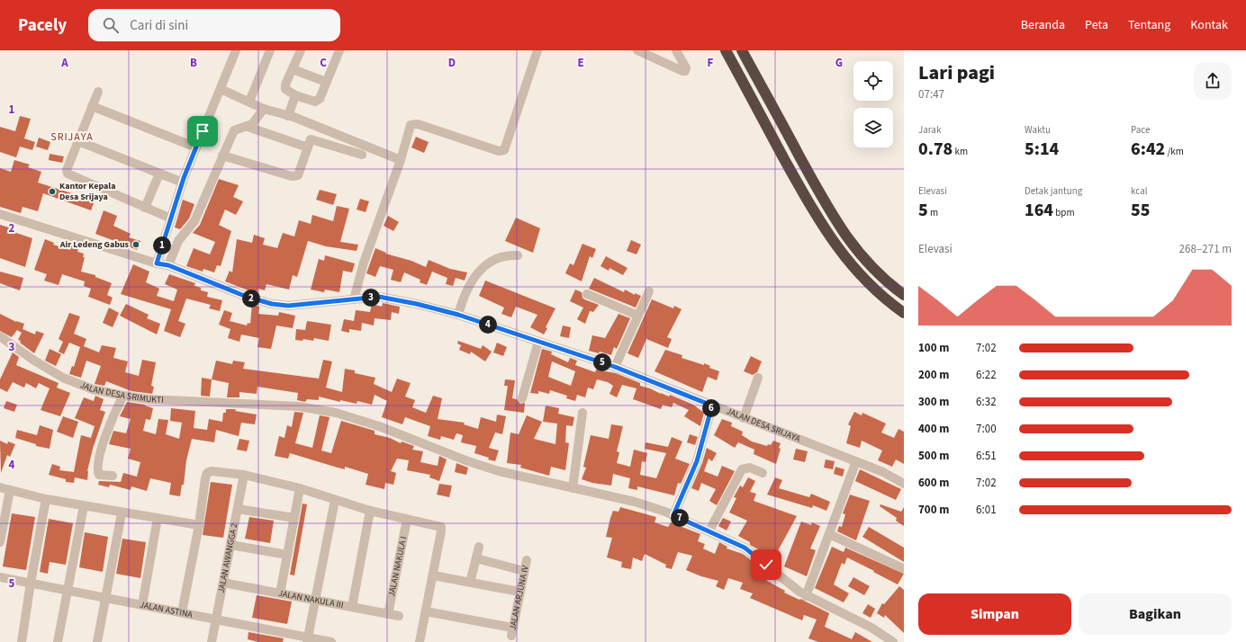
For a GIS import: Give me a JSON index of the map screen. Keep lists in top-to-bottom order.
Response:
{
  "streets": {
    "street": [
      "JALAN DESA SRIMUKTI",
      "JALAN DESA SRIJAYA",
      "JALAN AWANGGA 2",
      "JALAN NAKULA I",
      "JALAN ARJUNA IV",
      "JALAN NAKULA III",
      "JALAN ASTINA"
    ]
  },
  "crossings": [
    ["JALAN AWANGGA 2", "JALAN NAKULA III"],
    ["JALAN AWANGGA 2", "JALAN ASTINA"],
    ["JALAN NAKULA I", "JALAN NAKULA III"]
  ],
  "districts": ["SRIJAYA"],
  "places": ["Kantor Kepala Desa Srijaya", "Air Ledeng Gabus"],
  "page": {
    "header": "Pacely",
    "search": "Cari di sini",
    "nav": [
      "Beranda",
      "Peta",
      "Tentang",
      "Kontak"
    ],
    "heading": ["Lari pagi", "07:47"],
    "stats": [
      ["Jarak", "0.78 km"],
      ["Waktu", "5:14"],
      ["Pace", "6:42 /km"],
      ["Elevasi", "5 m"],
      ["Detak jantung", "164 bpm"],
      ["kcal", "55"]
    ],
    "chart": ["Elevasi", "268–271 m"],
    "pins": [
      "1",
      "3",
      "2",
      "4",
      "5",
      "6",
      "7"
    ],
    "list": [
      {
        "name": "100 m",
        "note": "7:02"
      },
      {
        "name": "200 m",
        "note": "6:22"
      },
      {
        "name": "300 m",
        "note": "6:32"
      },
      {
        "name": "400 m",
        "note": "7:00"
      },
      {
        "name": "500 m",
        "note": "6:51"
      },
      {
        "name": "600 m",
        "note": "7:02"
      },
      {
        "name": "700 m",
        "note": "6:01"
      }
    ],
    "buttons": ["Simpan", "Bagikan"]
  },
  "grid": {
    "columns": [
      "A",
      "B",
      "C",
      "D",
      "E",
      "F",
      "G"
    ],
    "rows": [
      "1",
      "2",
      "3",
      "4",
      "5"
    ]
  }
}
